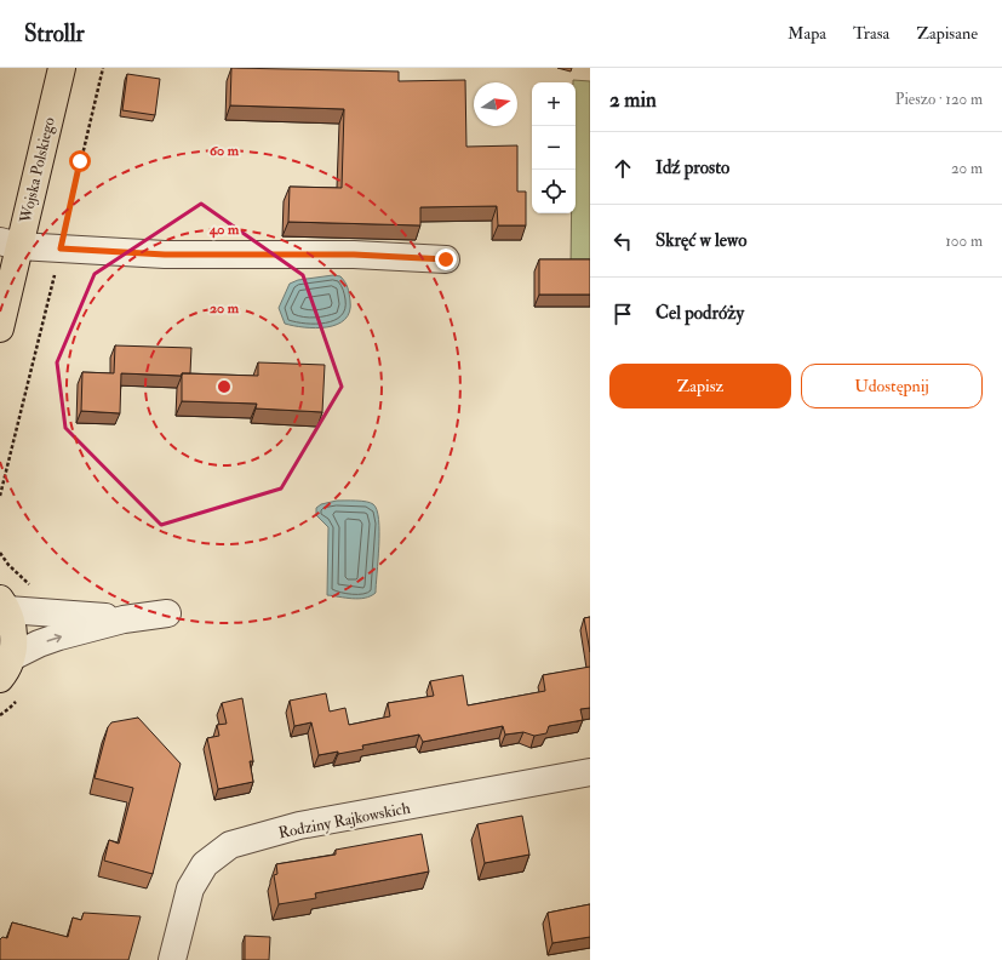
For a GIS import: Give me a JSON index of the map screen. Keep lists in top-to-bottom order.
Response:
{
  "streets": {
    "main road": ["Wojska Polskiego"],
    "street": ["Rodziny Rajkowskich"]
  },
  "north": "right",
  "page": {
    "header": "Strollr",
    "nav": ["Mapa", "Trasa", "Zapisane"],
    "heading": ["2 min", "Pieszo · 120 m"],
    "map_buttons": ["+", "−"],
    "list": [
      ["Idź prosto", "20 m"],
      ["Skręć w lewo", "100 m"],
      "Cel podróży"
    ],
    "buttons": ["Zapisz", "Udostępnij"]
  },
  "rings": ["60 m", "40 m", "20 m"]
}
